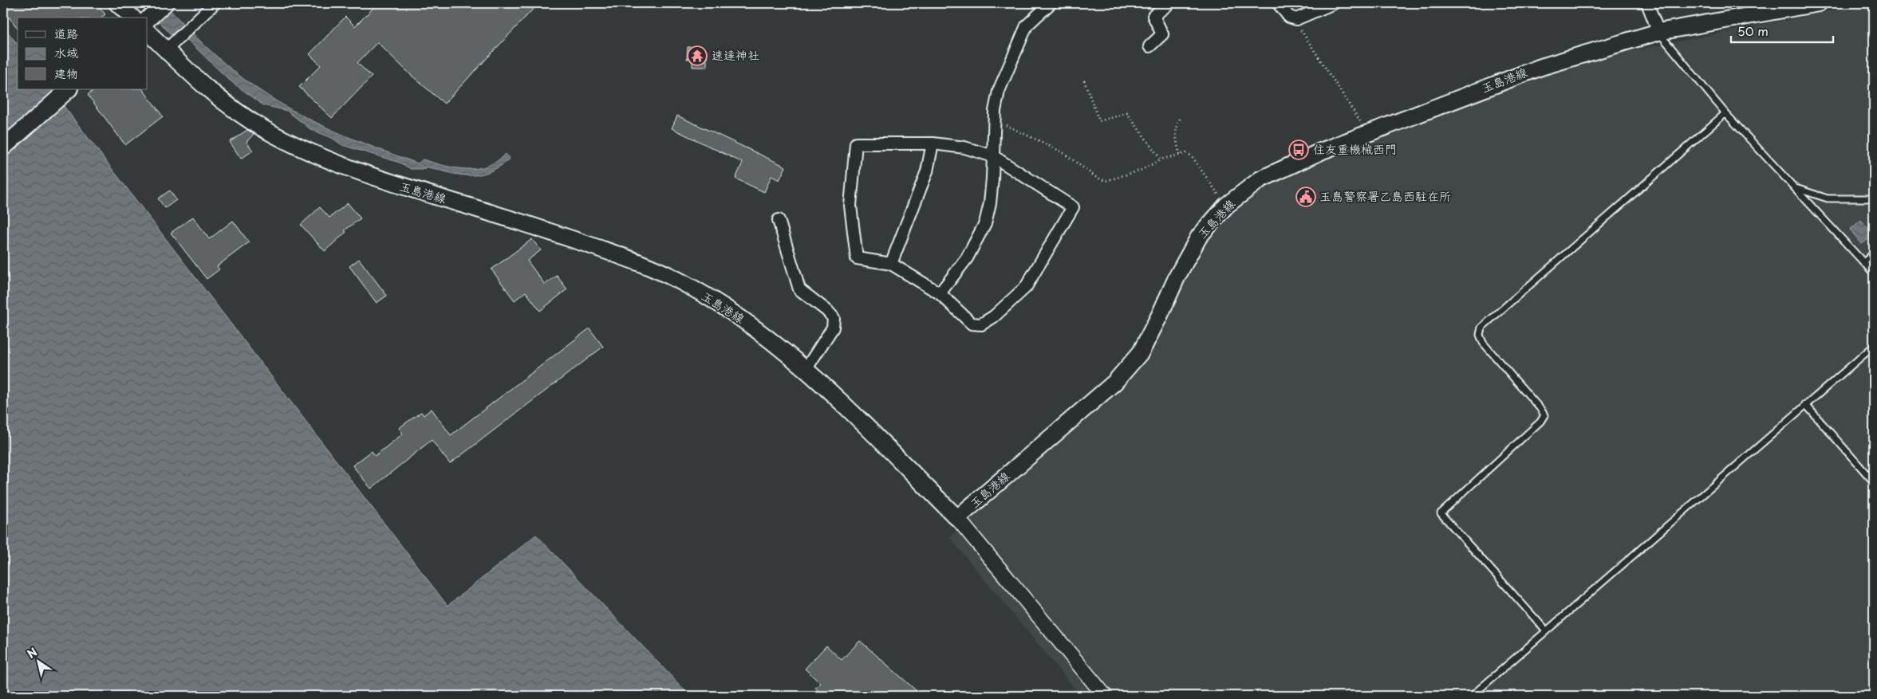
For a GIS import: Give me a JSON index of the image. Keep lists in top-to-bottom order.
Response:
{
  "streets": {
    "main road": ["玉島港線"]
  },
  "places": {
    "temple": ["速達神社"],
    "bus stop": ["住友重機械西門"],
    "public building": ["玉島警察署乙島西駐在所"]
  },
  "legend": ["道路", "水域", "建物"],
  "scale_bar": "50 m",
  "north": "top left"
}
